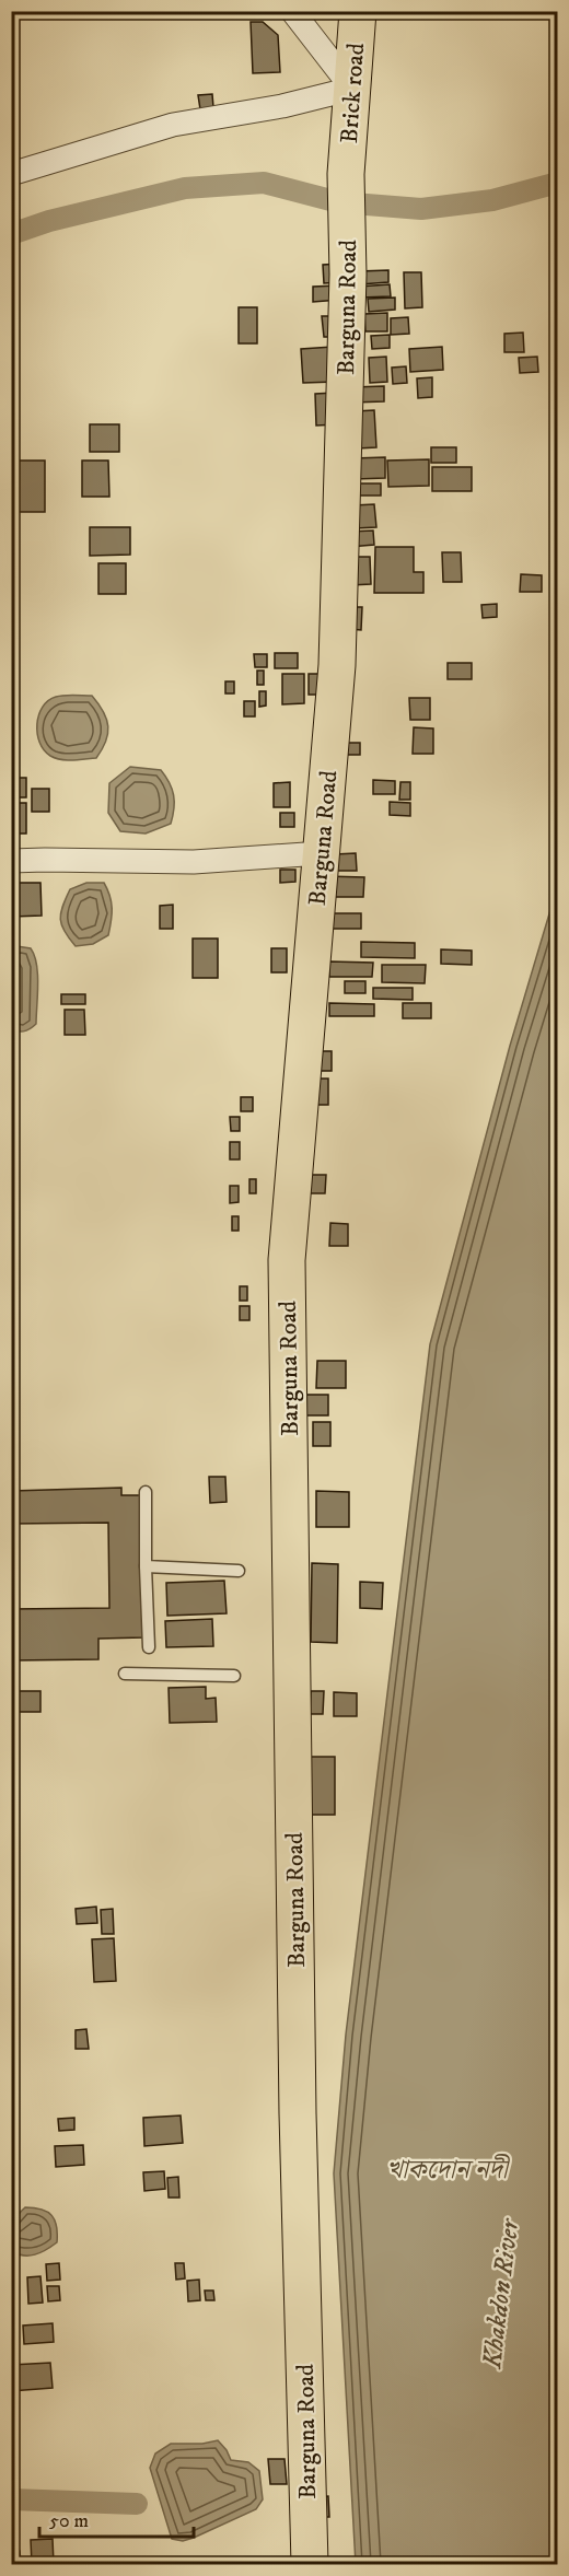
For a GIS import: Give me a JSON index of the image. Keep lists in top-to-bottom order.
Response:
{
  "streets": {
    "main road": ["Brick road", "Barguna Road"]
  },
  "crossings": [
    ["Brick road", "Barguna Road"]
  ],
  "water": ["খাকদোন নদী", "Khakdon River"],
  "scale_bar": "50 m"
}
